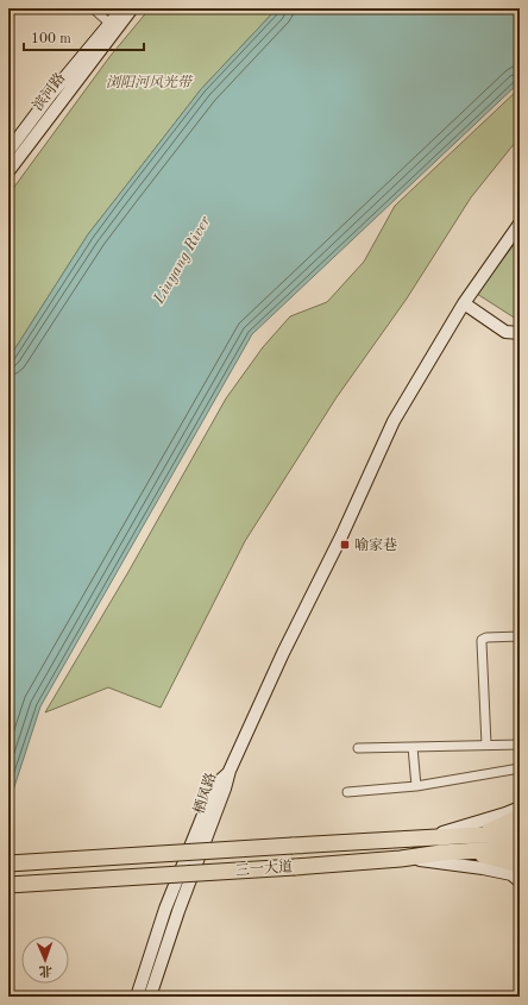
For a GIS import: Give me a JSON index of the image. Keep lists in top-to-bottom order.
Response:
{
  "streets": {
    "highway": ["三一大道"],
    "street": ["滨河路", "栖凤路"]
  },
  "water": ["Liuyang River"],
  "parks": ["浏阳河风光带"],
  "places": {
    "transit": ["喻家巷"]
  },
  "scale_bar": "100 m",
  "north": "bottom"
}
